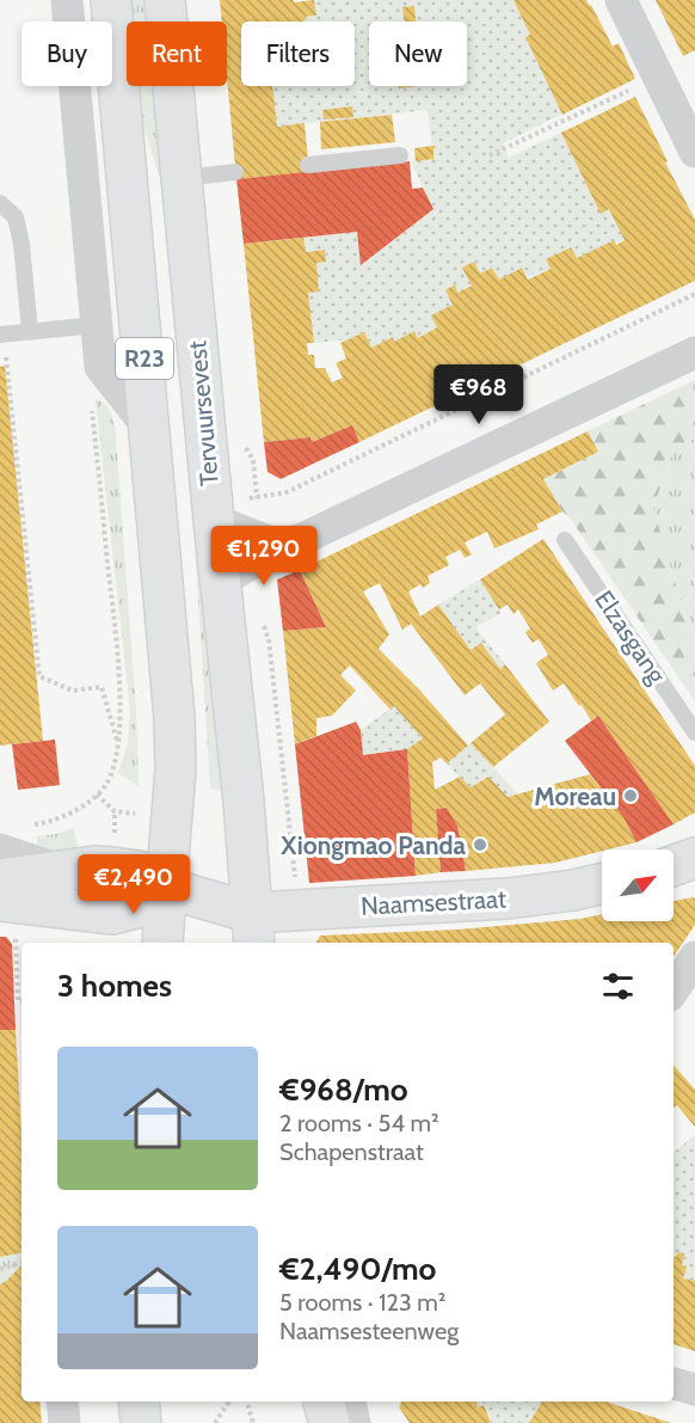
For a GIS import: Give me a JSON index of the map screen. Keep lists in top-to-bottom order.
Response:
{
  "streets": {
    "main road": ["R23", "Tervuursevest", "Naamsestraat"],
    "lane": ["Elzasgang"]
  },
  "crossings": [
    ["R23", "Naamsestraat"],
    ["Tervuursevest", "Naamsestraat"]
  ],
  "places": ["Moreau", "Xiongmao Panda"],
  "north": "top right",
  "page": {
    "chip": [
      "Buy",
      "Rent",
      "Filters",
      "New"
    ],
    "price": ["€968", "€1,290", "€2,490"],
    "heading": "3 homes",
    "list": [
      {
        "name": "€968/mo",
        "note": "2 rooms · 54 m² · Schapenstraat"
      },
      {
        "name": "€2,490/mo",
        "note": "5 rooms · 123 m² · Naamsesteenweg"
      }
    ]
  }
}
